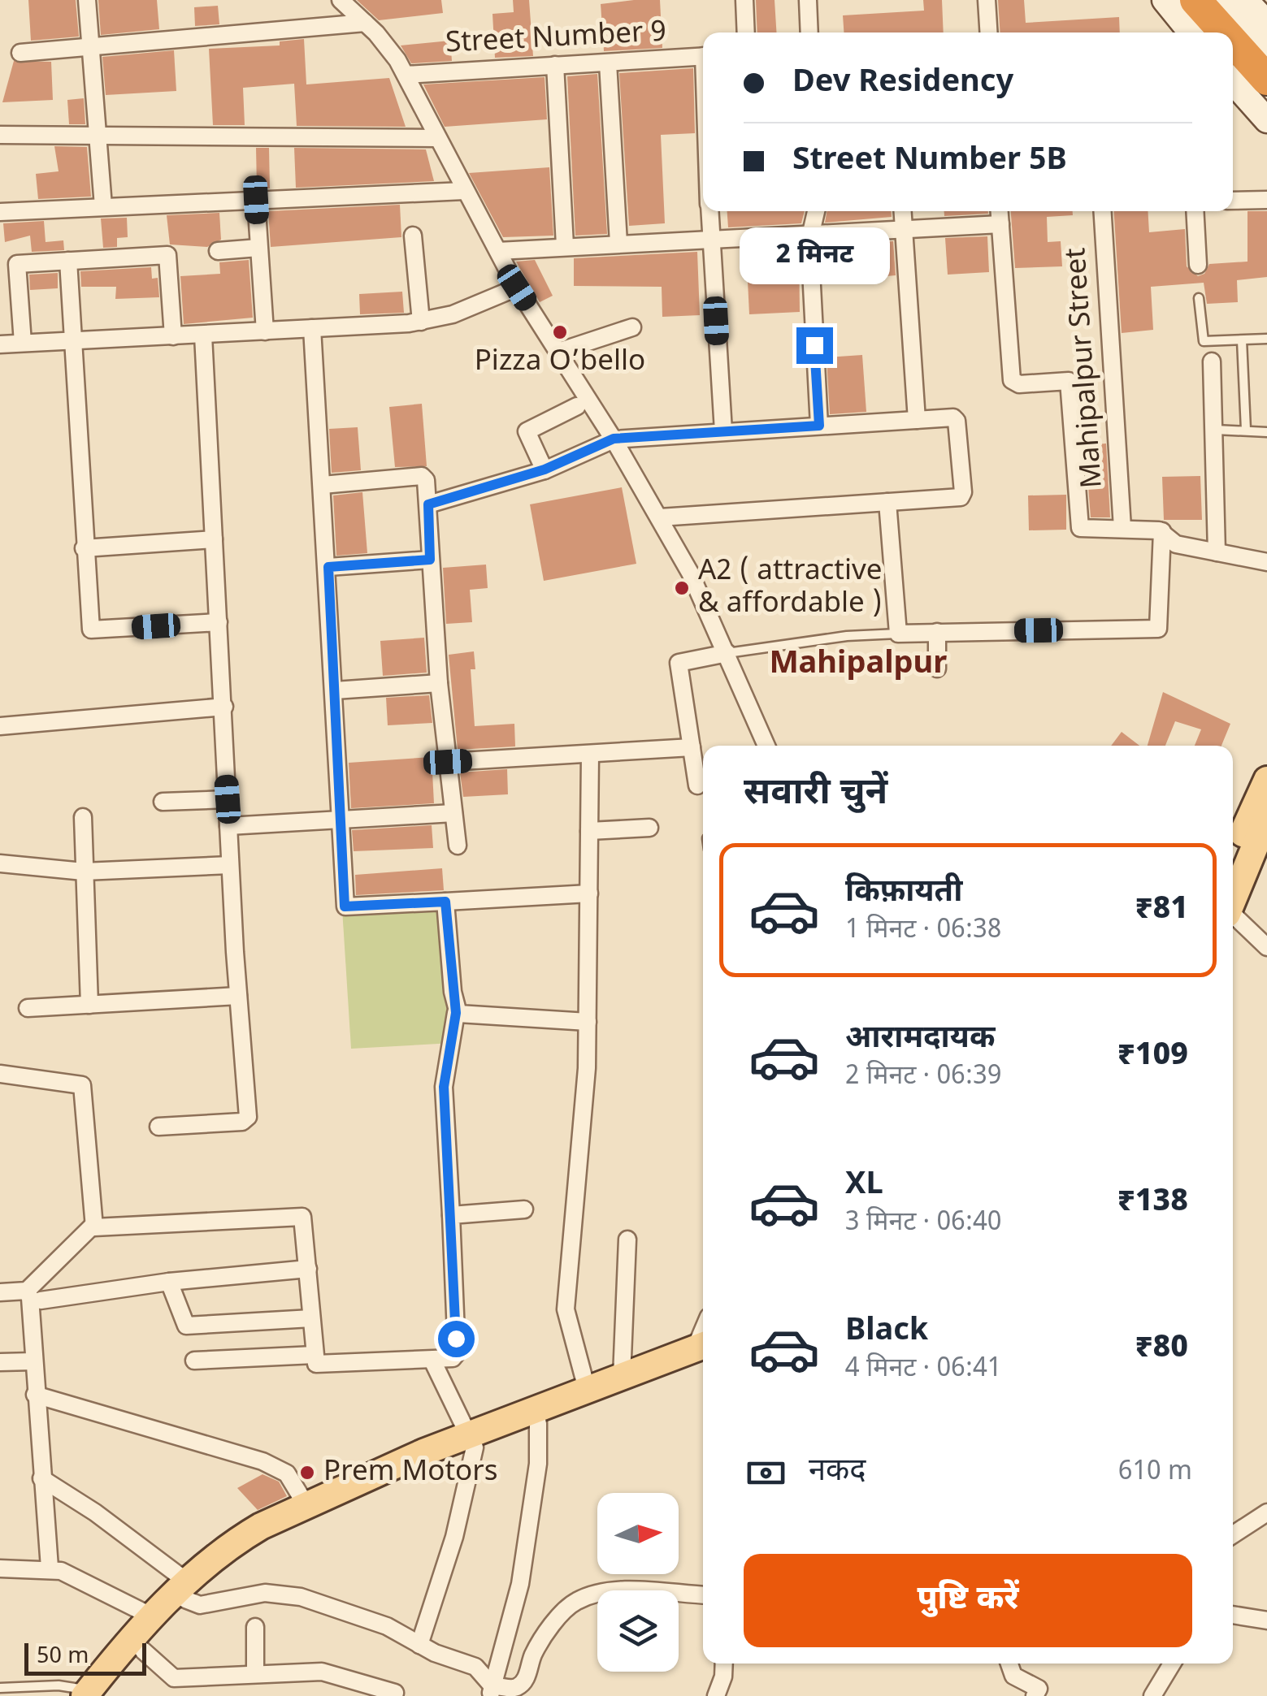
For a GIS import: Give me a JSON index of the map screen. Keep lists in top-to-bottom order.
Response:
{
  "streets": {
    "street": ["Street Number 9", "Mahipalpur Street"]
  },
  "districts": ["Mahipalpur"],
  "places": ["Pizza O’bello", "A2 ( attractive & affordable )", "Prem Motors"],
  "scale_bar": "50 m",
  "north": "right",
  "page": {
    "banner": ["Dev Residency", "Street Number 5B"],
    "bubble": "2 मिनट",
    "heading": "सवारी चुनें",
    "list": [
      {
        "name": "किफ़ायती",
        "note": "1 मिनट · 06:38",
        "value": "₹81"
      },
      {
        "name": "आरामदायक",
        "note": "2 मिनट · 06:39",
        "value": "₹109"
      },
      {
        "name": "XL",
        "note": "3 मिनट · 06:40",
        "value": "₹138"
      },
      {
        "name": "Black",
        "note": "4 मिनट · 06:41",
        "value": "₹80"
      }
    ],
    "pay": ["नकद", "610 m"],
    "buttons": "पुष्टि करें",
    "scale": "50 m"
  }
}
